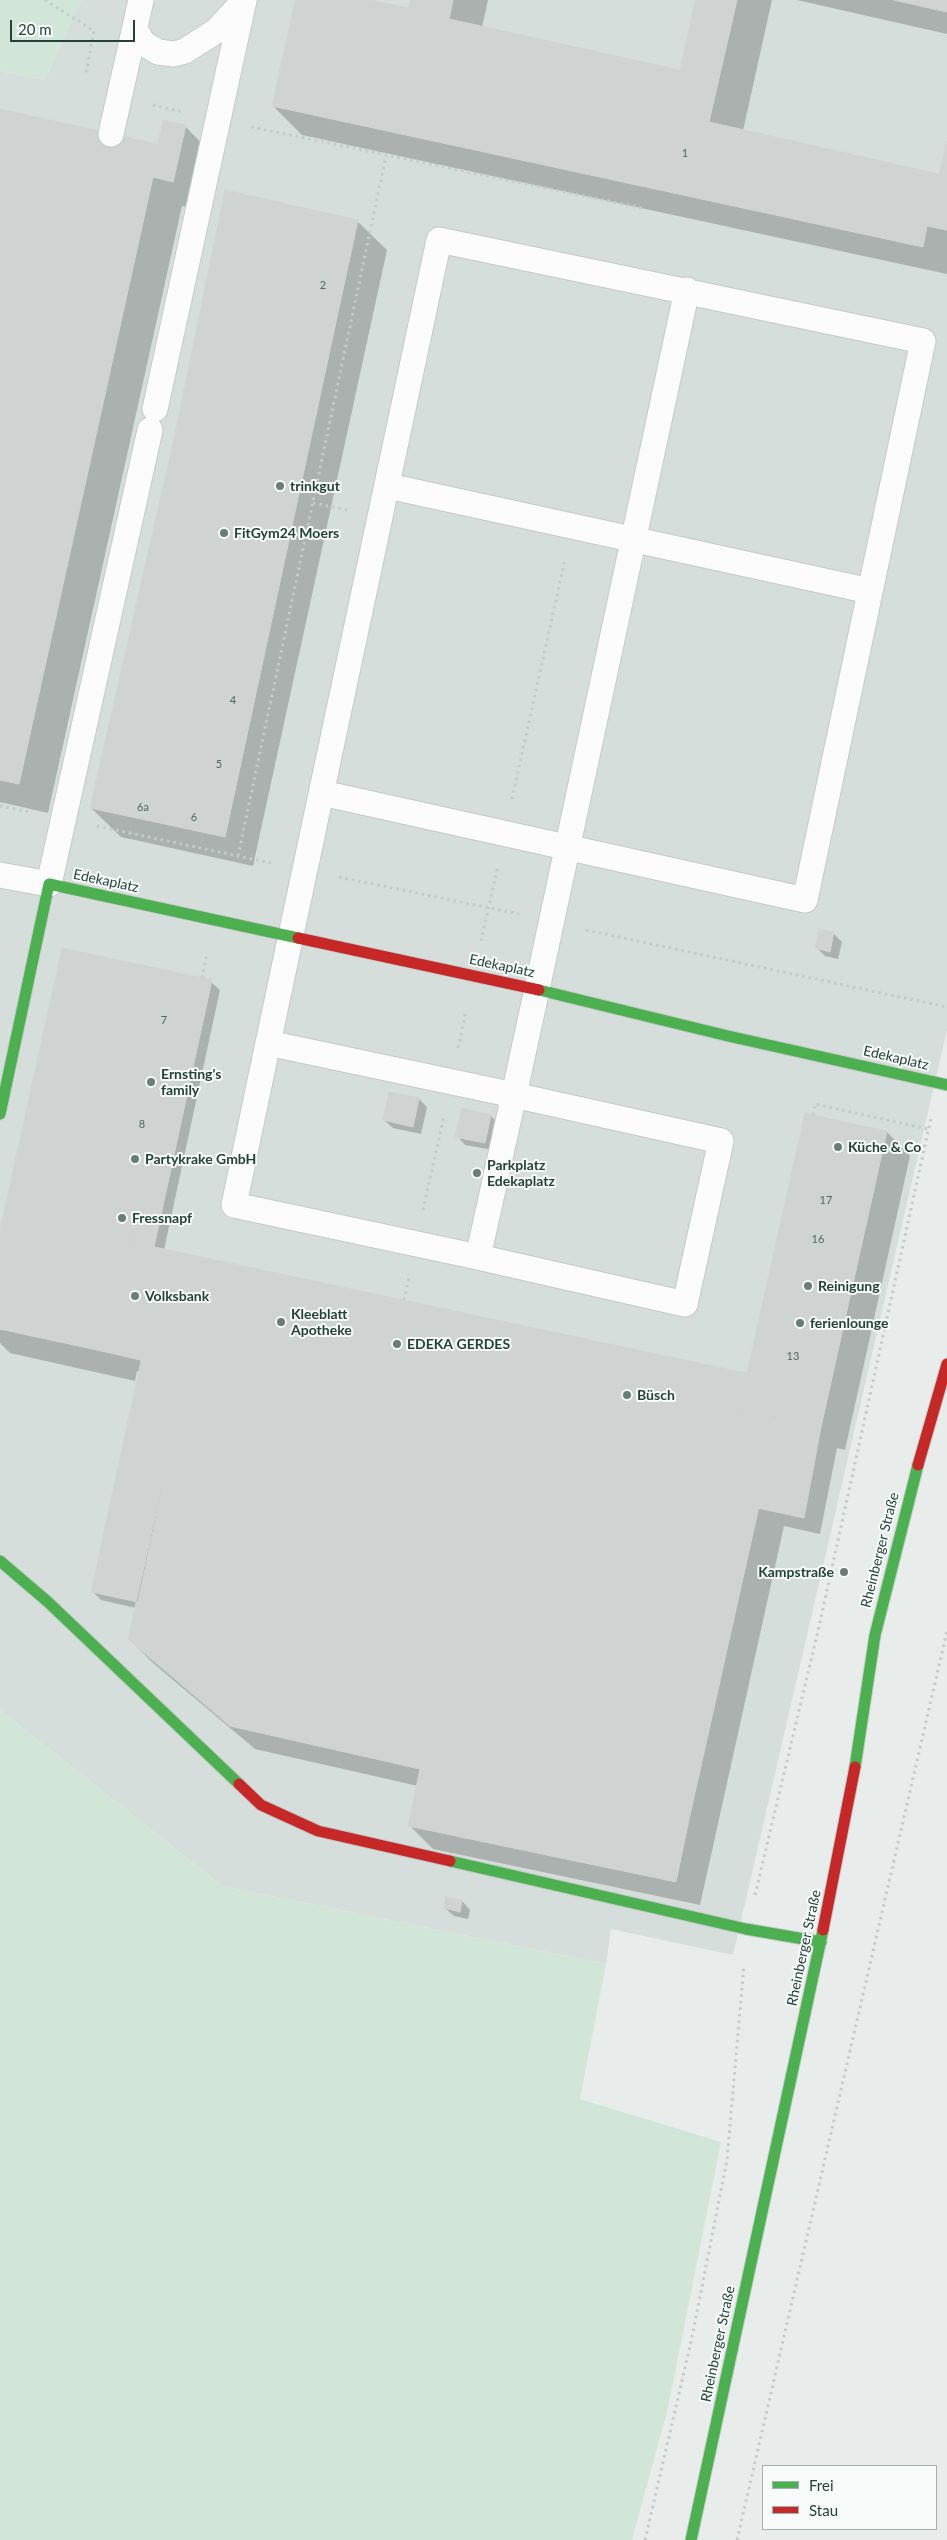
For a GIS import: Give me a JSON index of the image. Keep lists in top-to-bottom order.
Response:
{
  "streets": {
    "street": ["Edekaplatz", "Rheinberger Straße"]
  },
  "places": [
    "trinkgut",
    "FitGym24 Moers",
    "Ernsting's family",
    "Küche & Co",
    "Partykrake GmbH",
    "Parkplatz Edekaplatz",
    "Fressnapf",
    "Reinigung",
    "Volksbank",
    "Kleeblatt Apotheke",
    "ferienlounge",
    "EDEKA GERDES",
    "Büsch",
    "Kampstraße"
  ],
  "house_numbers": [
    "1",
    "2",
    "4",
    "5",
    "6a",
    "6",
    "7",
    "8",
    "17",
    "16",
    "13"
  ],
  "legend": ["Frei", "Stau"],
  "scale_bar": "20 m"
}
